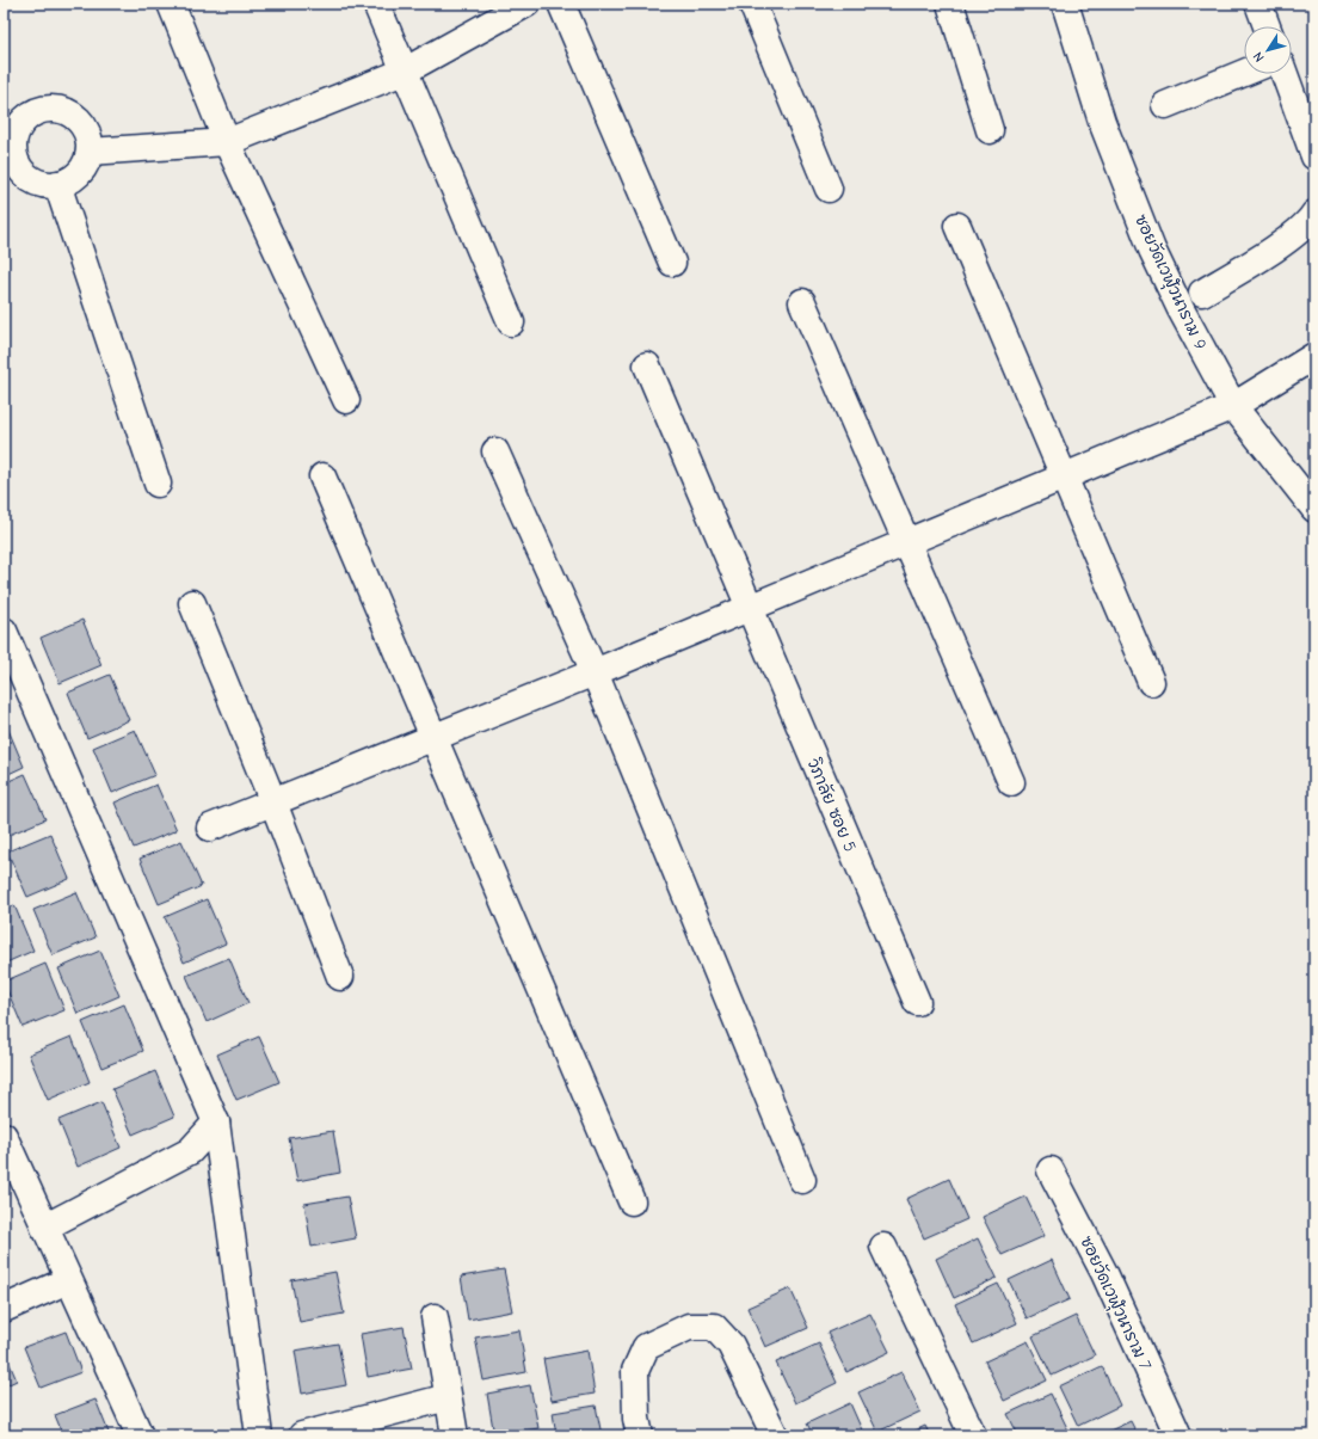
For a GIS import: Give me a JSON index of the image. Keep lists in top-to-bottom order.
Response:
{
  "streets": {
    "street": ["ซอยวัดเวฬุวนาราม 9", "วิภาลัย ซอย 5", "ซอยวัดเวฬุวนาราม 7"]
  },
  "north": "bottom left"
}
